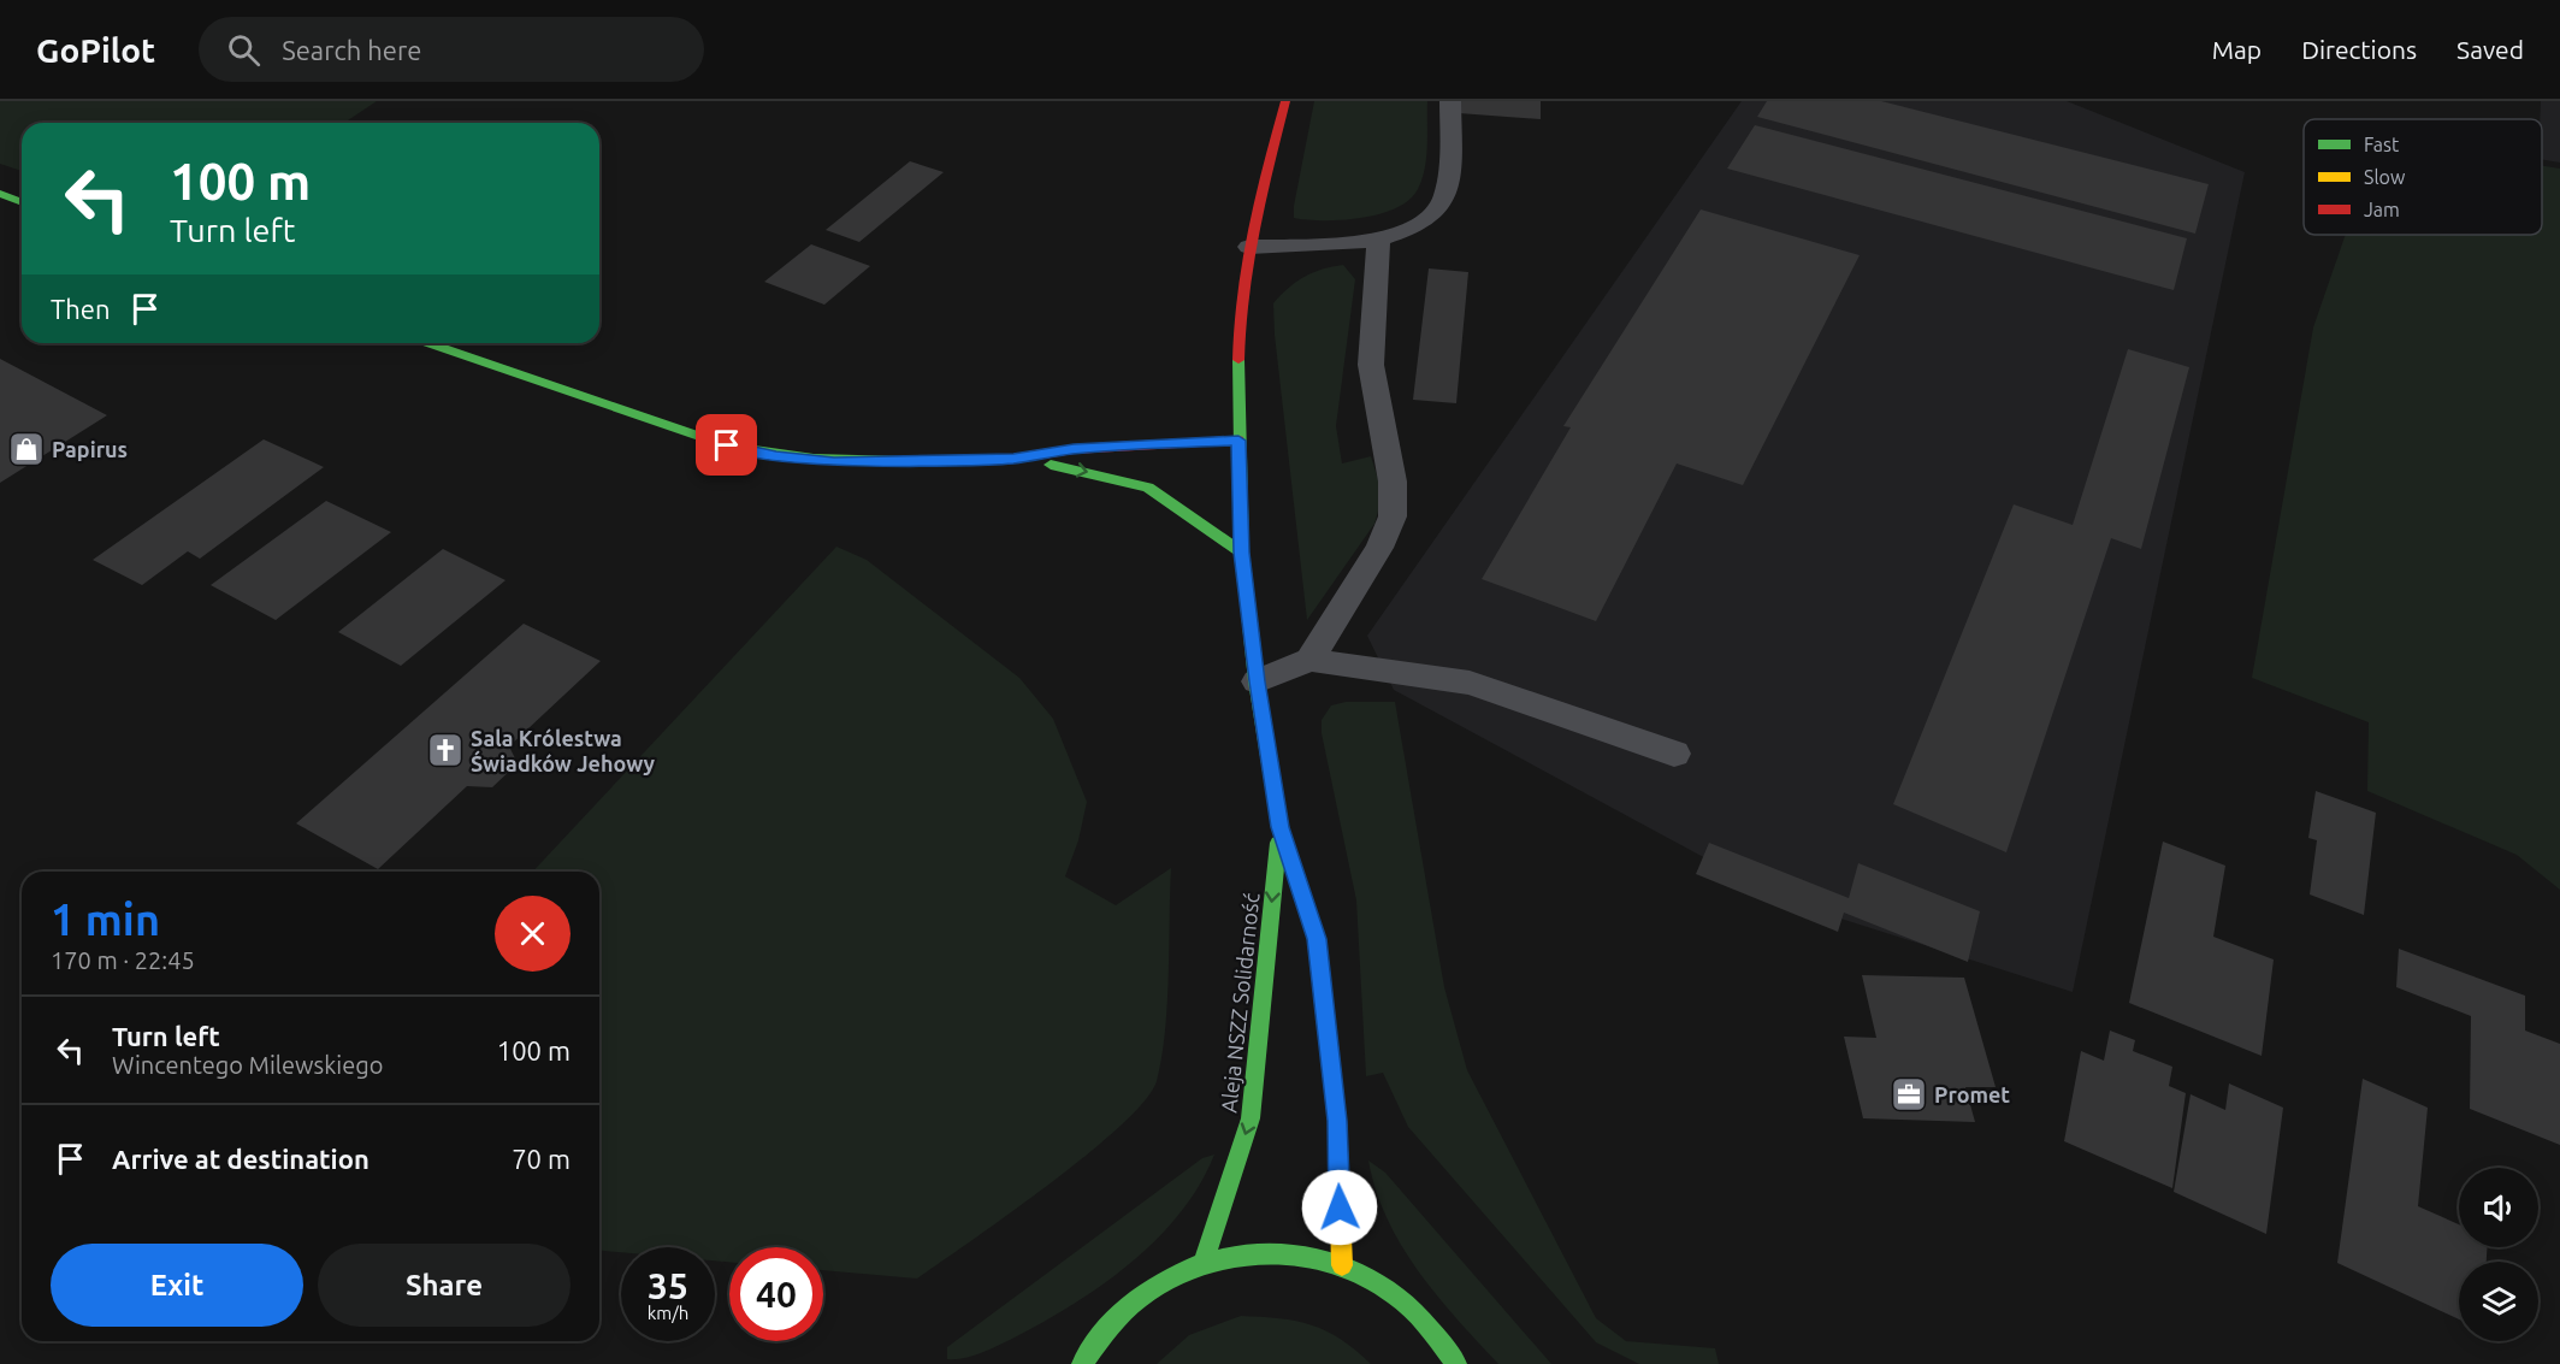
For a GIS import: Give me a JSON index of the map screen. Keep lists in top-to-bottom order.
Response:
{
  "streets": {
    "street": ["Aleja NSZZ Solidarność"]
  },
  "places": {
    "shop": ["Papirus"],
    "church": ["Sala Królestwa Świadków Jehowy"],
    "office": ["Promet"]
  },
  "legend": ["Fast", "Slow", "Jam"],
  "page": {
    "header": "GoPilot",
    "search": "Search here",
    "nav": ["Map", "Directions", "Saved"],
    "turn": ["100 m", "Turn left"],
    "then": "Then",
    "heading": ["1 min", "170 m · 22:45"],
    "list": [
      {
        "name": "Turn left",
        "note": "Wincentego Milewskiego",
        "value": "100 m"
      },
      {
        "name": "Arrive at destination",
        "value": "70 m"
      }
    ],
    "buttons": ["Exit", "Share"],
    "speed": "35 km/h",
    "limit": "40"
  }
}
